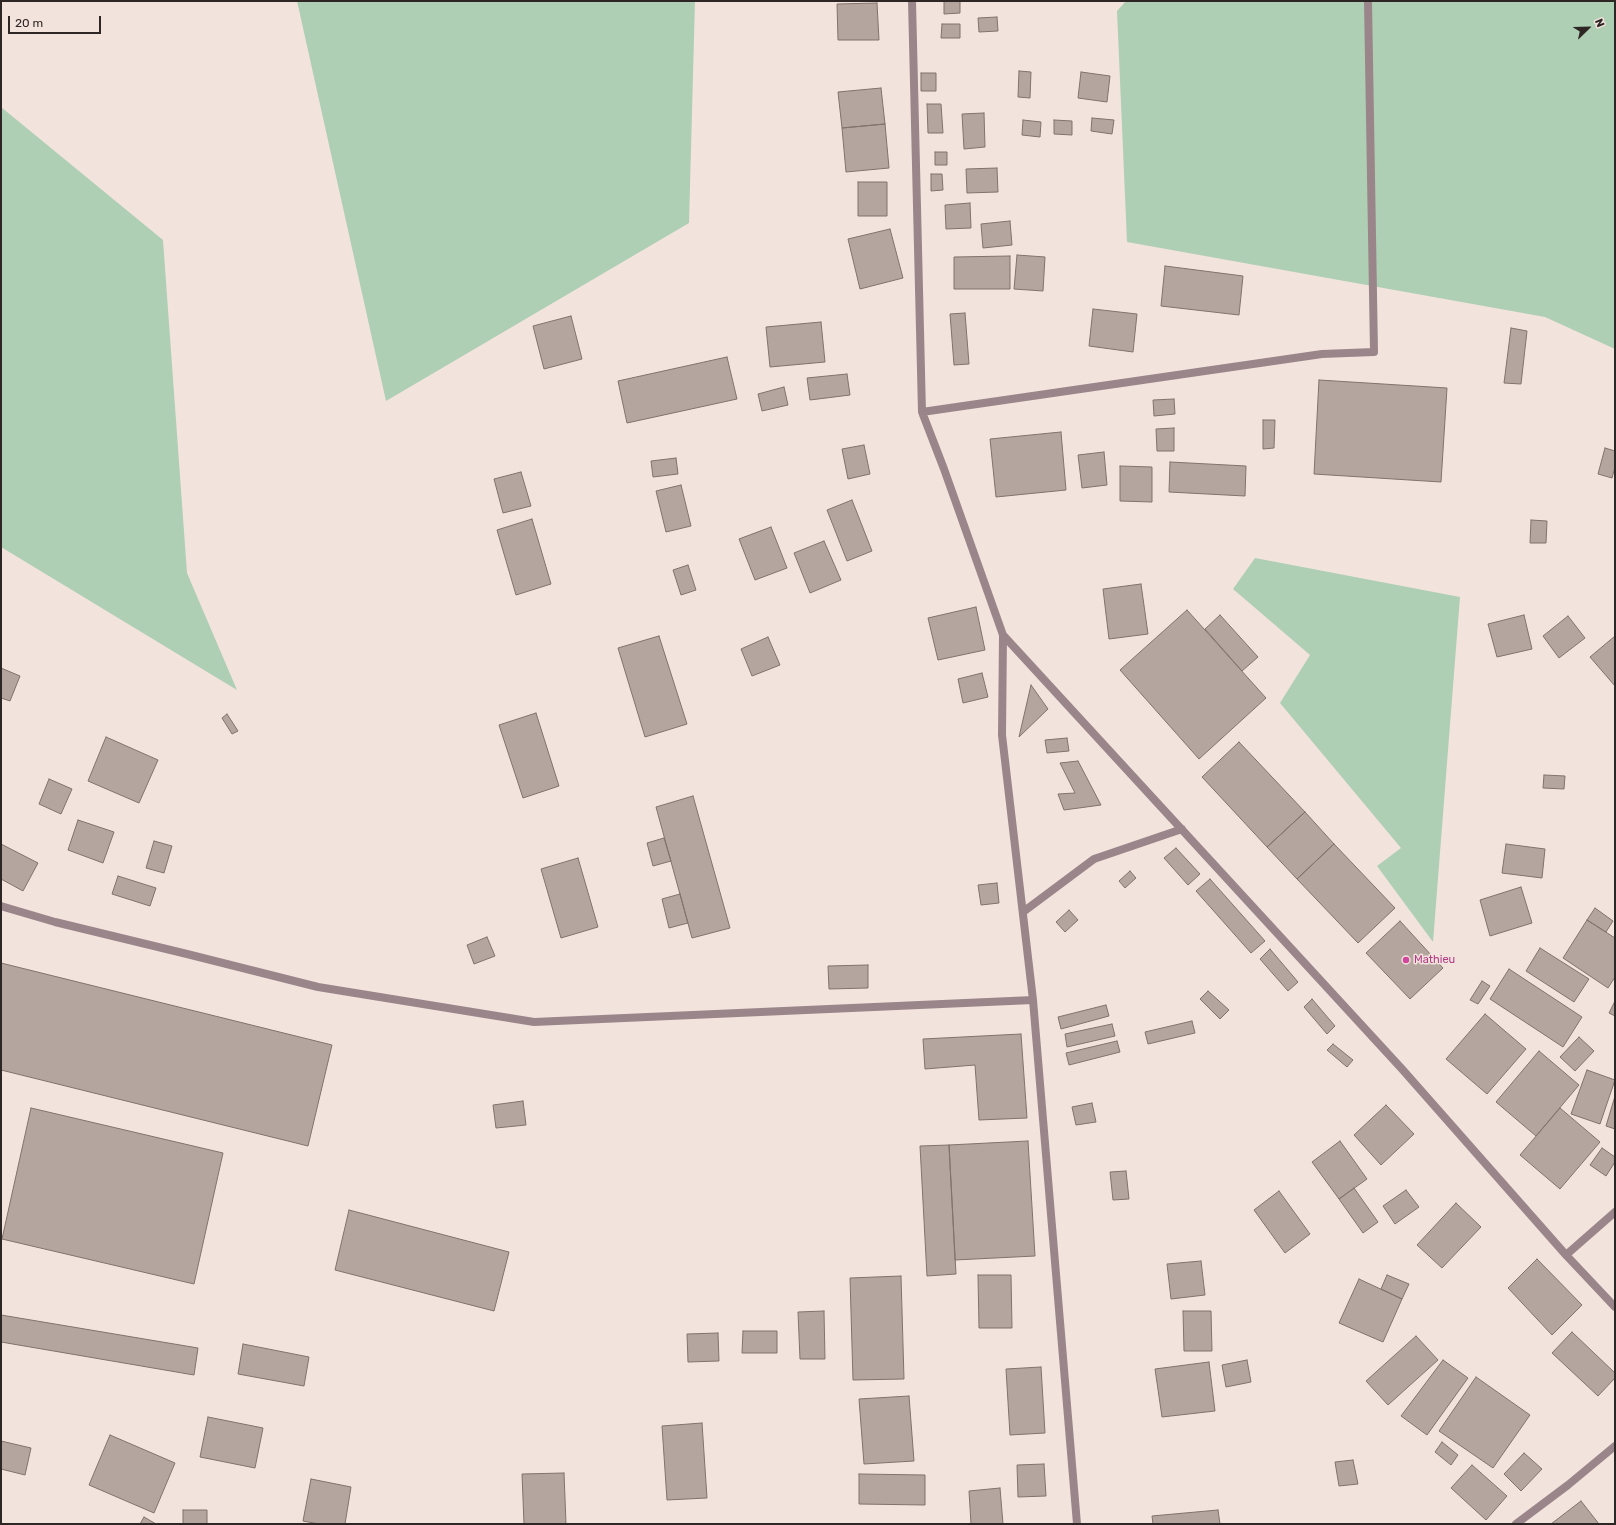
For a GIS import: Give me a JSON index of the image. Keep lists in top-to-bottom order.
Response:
{
  "places": ["Mathieu"],
  "scale_bar": "20 m",
  "north": "top right"
}
